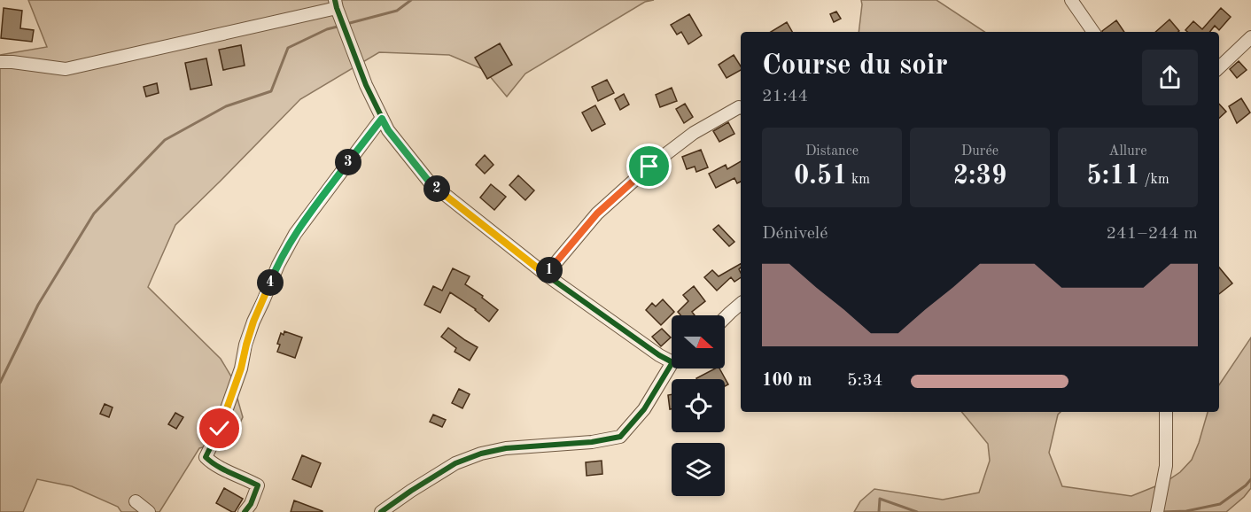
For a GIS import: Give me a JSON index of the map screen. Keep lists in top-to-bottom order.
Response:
{
  "north": "right",
  "page": {
    "heading": ["Course du soir", "21:44"],
    "stats": [
      ["Distance", "0.51 km"],
      ["Durée", "2:39"],
      ["Allure", "5:11 /km"]
    ],
    "pins": [
      "3",
      "2",
      "1",
      "4"
    ],
    "chart": ["Dénivelé", "241–244 m"],
    "list": [
      {
        "name": "100 m",
        "note": "5:34"
      }
    ]
  }
}
